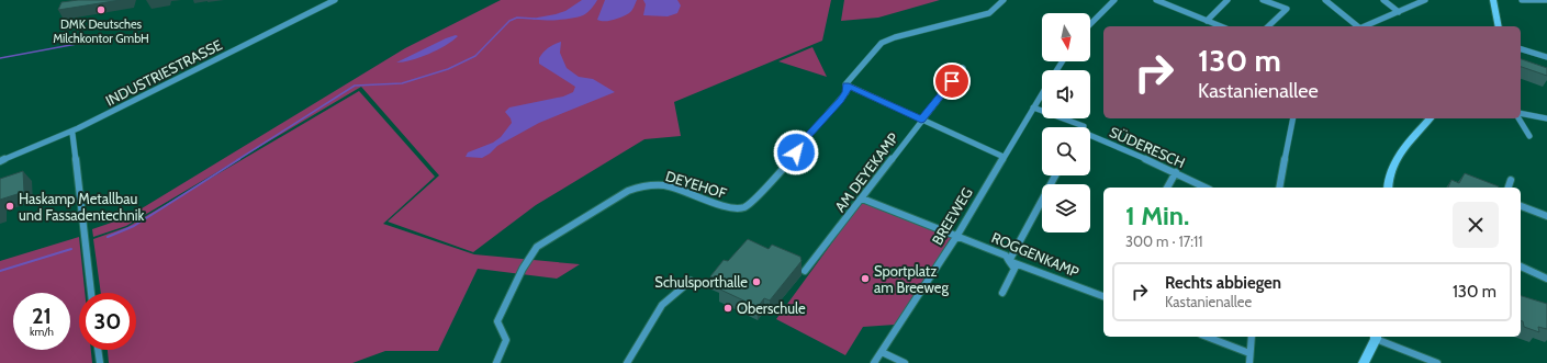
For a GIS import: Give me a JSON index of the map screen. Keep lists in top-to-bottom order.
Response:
{
  "streets": {
    "street": [
      "INDUSTRIESTRASSE",
      "SÜDERESCH",
      "AM DEYEKAMP",
      "DEYEHOF",
      "BREEWEG",
      "ROGGENKAMP"
    ]
  },
  "crossings": [
    ["SÜDERESCH", "BREEWEG"],
    ["AM DEYEKAMP", "ROGGENKAMP"],
    ["BREEWEG", "ROGGENKAMP"]
  ],
  "places": [
    "DMK Deutsches Milchkontor GmbH",
    "Haskamp Metallbau und Fassadentechnik",
    "Sportplatz am Breeweg",
    "Schulsporthalle",
    "Oberschule"
  ],
  "north": "bottom",
  "page": {
    "turn": ["130 m", "Kastanienallee"],
    "heading": ["1 Min.", "300 m · 17:11"],
    "list": [
      {
        "name": "Rechts abbiegen",
        "note": "Kastanienallee",
        "value": "130 m"
      }
    ],
    "speed": "21 km/h",
    "limit": "30"
  }
}
